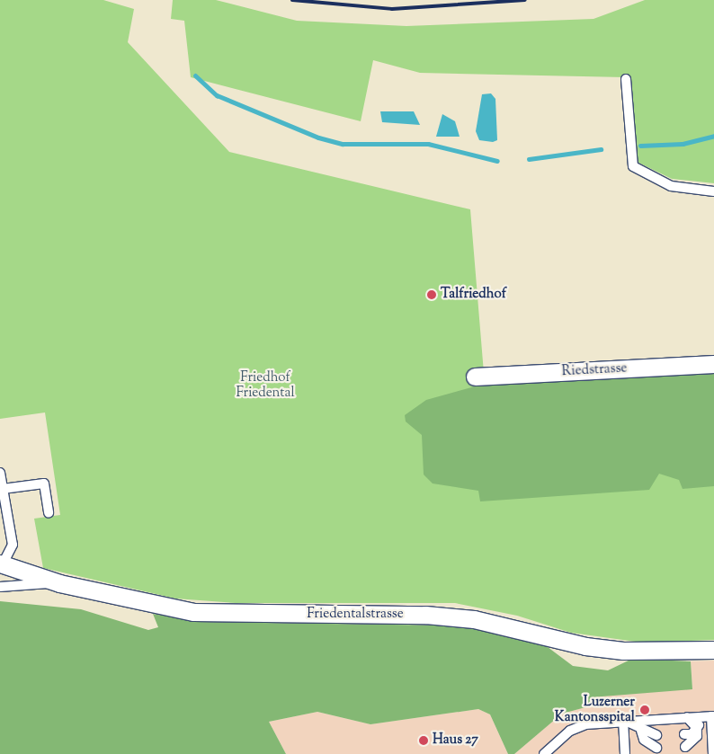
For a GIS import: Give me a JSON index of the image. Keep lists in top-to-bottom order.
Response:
{
  "streets": {
    "street": ["Riedstrasse", "Friedentalstrasse"]
  },
  "parks": ["Friedhof Friedental"],
  "places": ["Talfriedhof", "Luzerner Kantonsspital", "Haus 27"]
}
